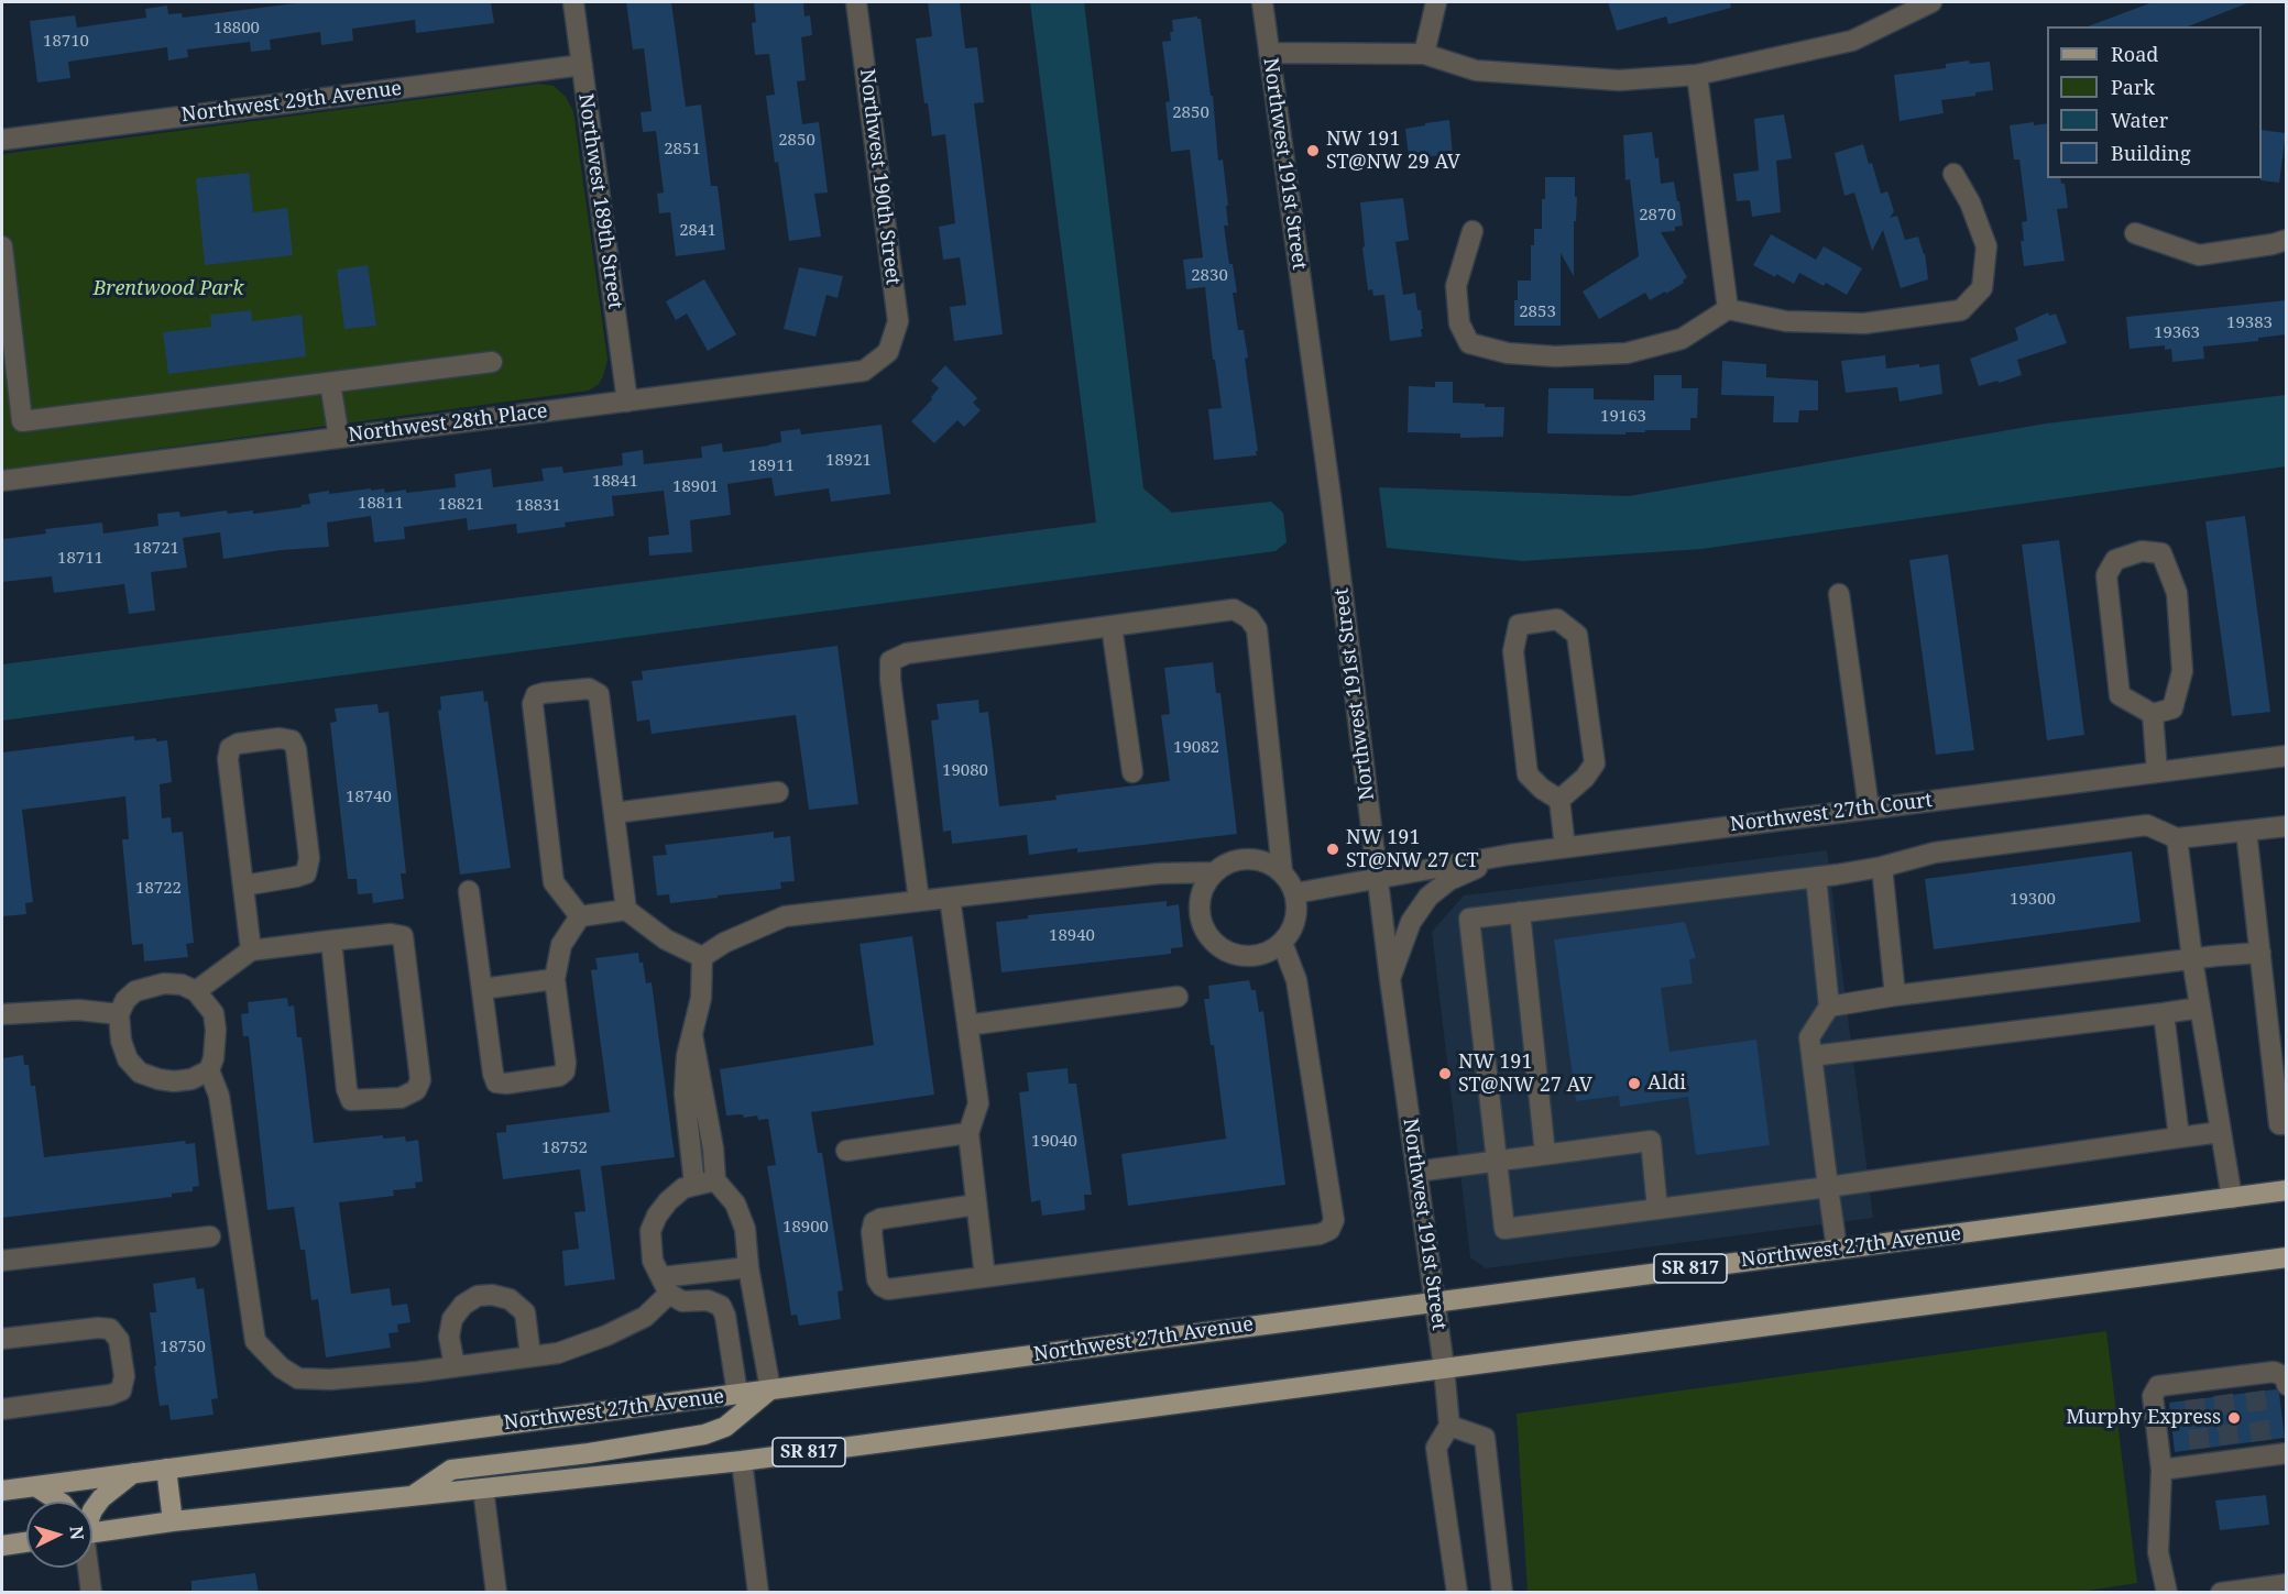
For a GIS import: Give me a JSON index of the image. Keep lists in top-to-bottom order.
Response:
{
  "streets": {
    "main road": ["Northwest 27th Avenue", "SR 817"],
    "street": [
      "Northwest 29th Avenue",
      "Northwest 191st Street",
      "Northwest 190th Street",
      "Northwest 189th Street",
      "Northwest 28th Place",
      "Northwest 27th Court"
    ]
  },
  "crossings": [
    ["Northwest 29th Avenue", "Northwest 189th Street"],
    ["Northwest 191st Street", "Northwest 27th Court"],
    ["Northwest 191st Street", "Northwest 27th Avenue"],
    ["Northwest 191st Street", "SR 817"],
    ["Northwest 190th Street", "Northwest 28th Place"],
    ["Northwest 189th Street", "Northwest 28th Place"]
  ],
  "parks": ["Brentwood Park"],
  "places": [
    "NW 191 ST@NW 29 AV",
    "NW 191 ST@NW 27 CT",
    "NW 191 ST@NW 27 AV",
    "Aldi",
    "Murphy Express"
  ],
  "house_numbers": [
    "18800",
    "18710",
    "2850",
    "2850",
    "2851",
    "2870",
    "2841",
    "2830",
    "2853",
    "19383",
    "19363",
    "19163",
    "18921",
    "18911",
    "18841",
    "18901",
    "18811",
    "18821",
    "18831",
    "18721",
    "18711",
    "19082",
    "19080",
    "18740",
    "18722",
    "19300",
    "18940",
    "19040",
    "18752",
    "18900",
    "18750"
  ],
  "legend": [
    "Road",
    "Park",
    "Water",
    "Building"
  ],
  "north": "right"
}
